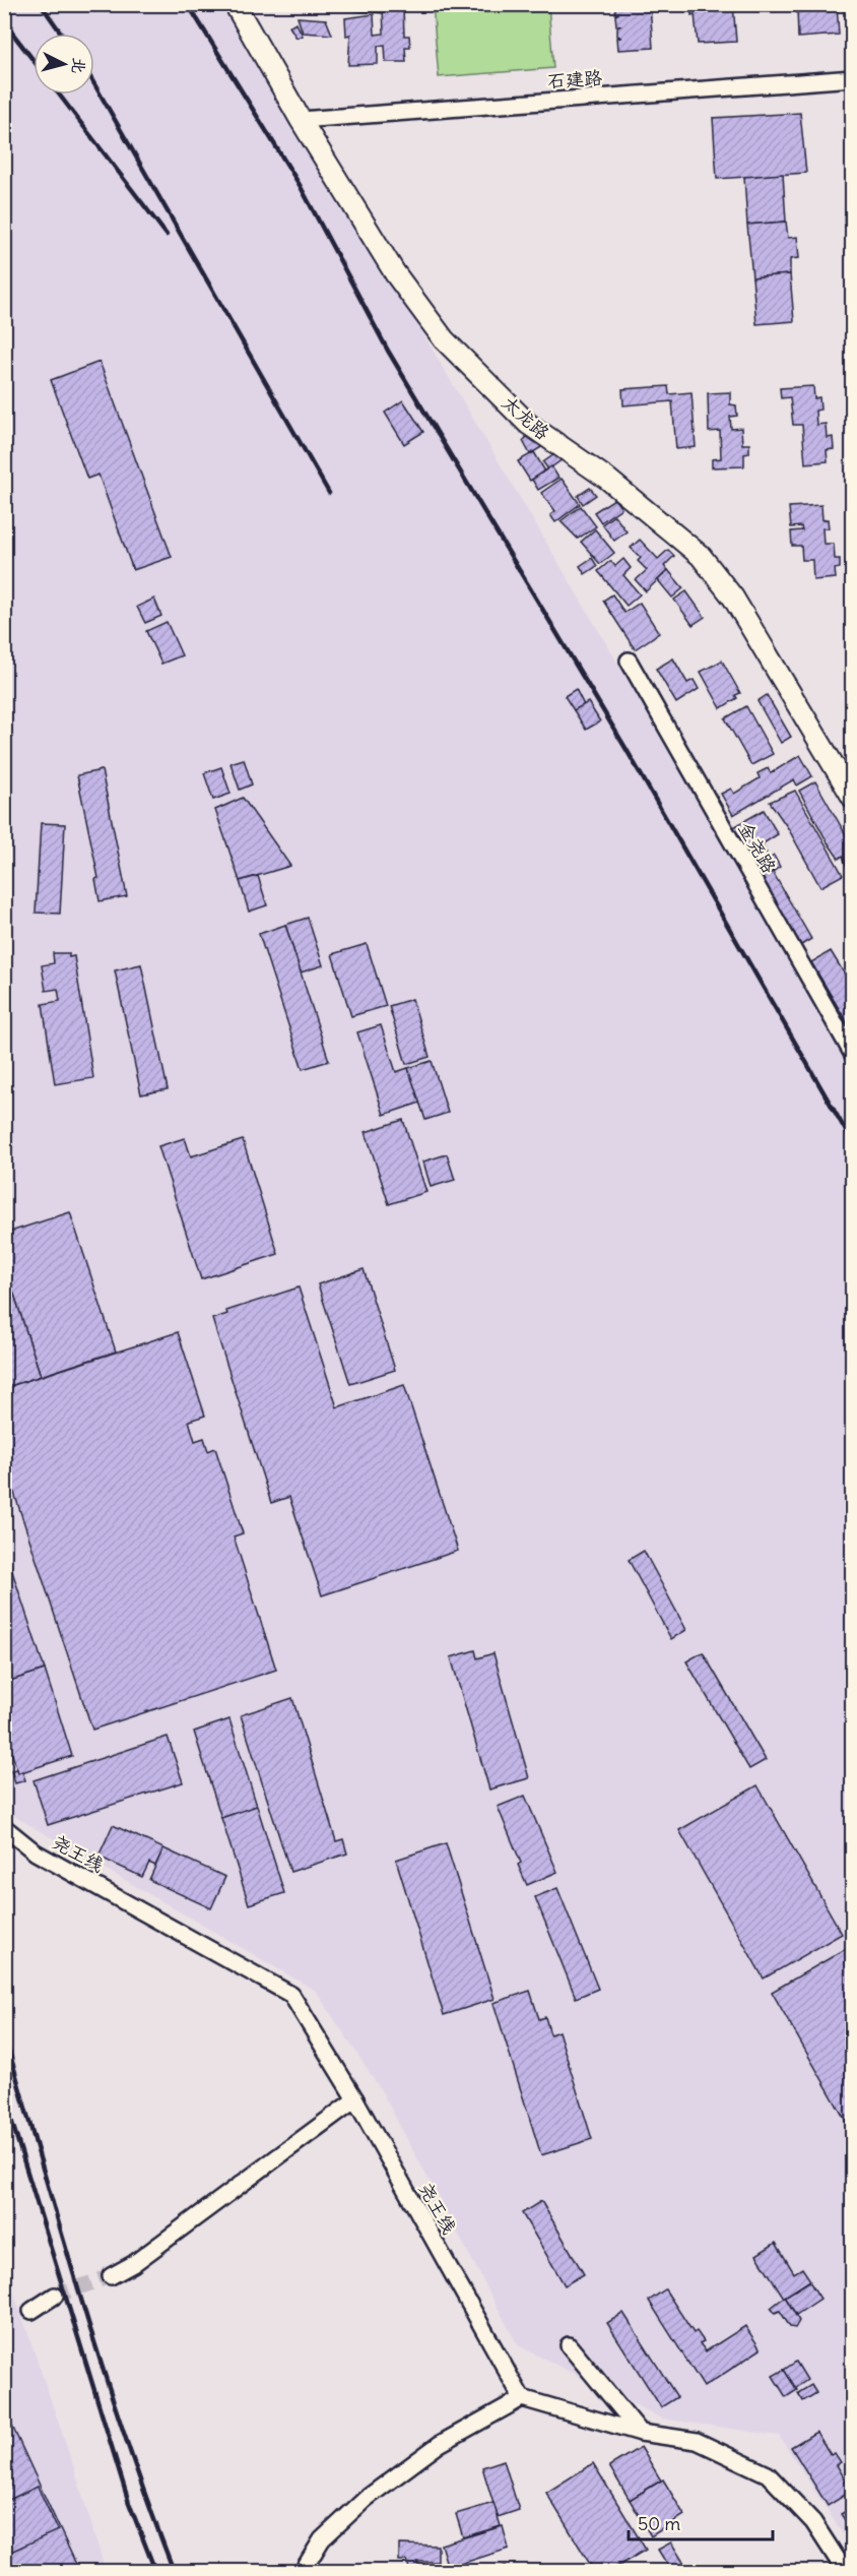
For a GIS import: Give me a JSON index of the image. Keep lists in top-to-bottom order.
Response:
{
  "streets": {
    "street": [
      "石建路",
      "太龙路",
      "金尧路",
      "尧王线"
    ]
  },
  "crossings": [
    ["石建路", "太龙路"]
  ],
  "scale_bar": "50 m",
  "north": "right"
}
